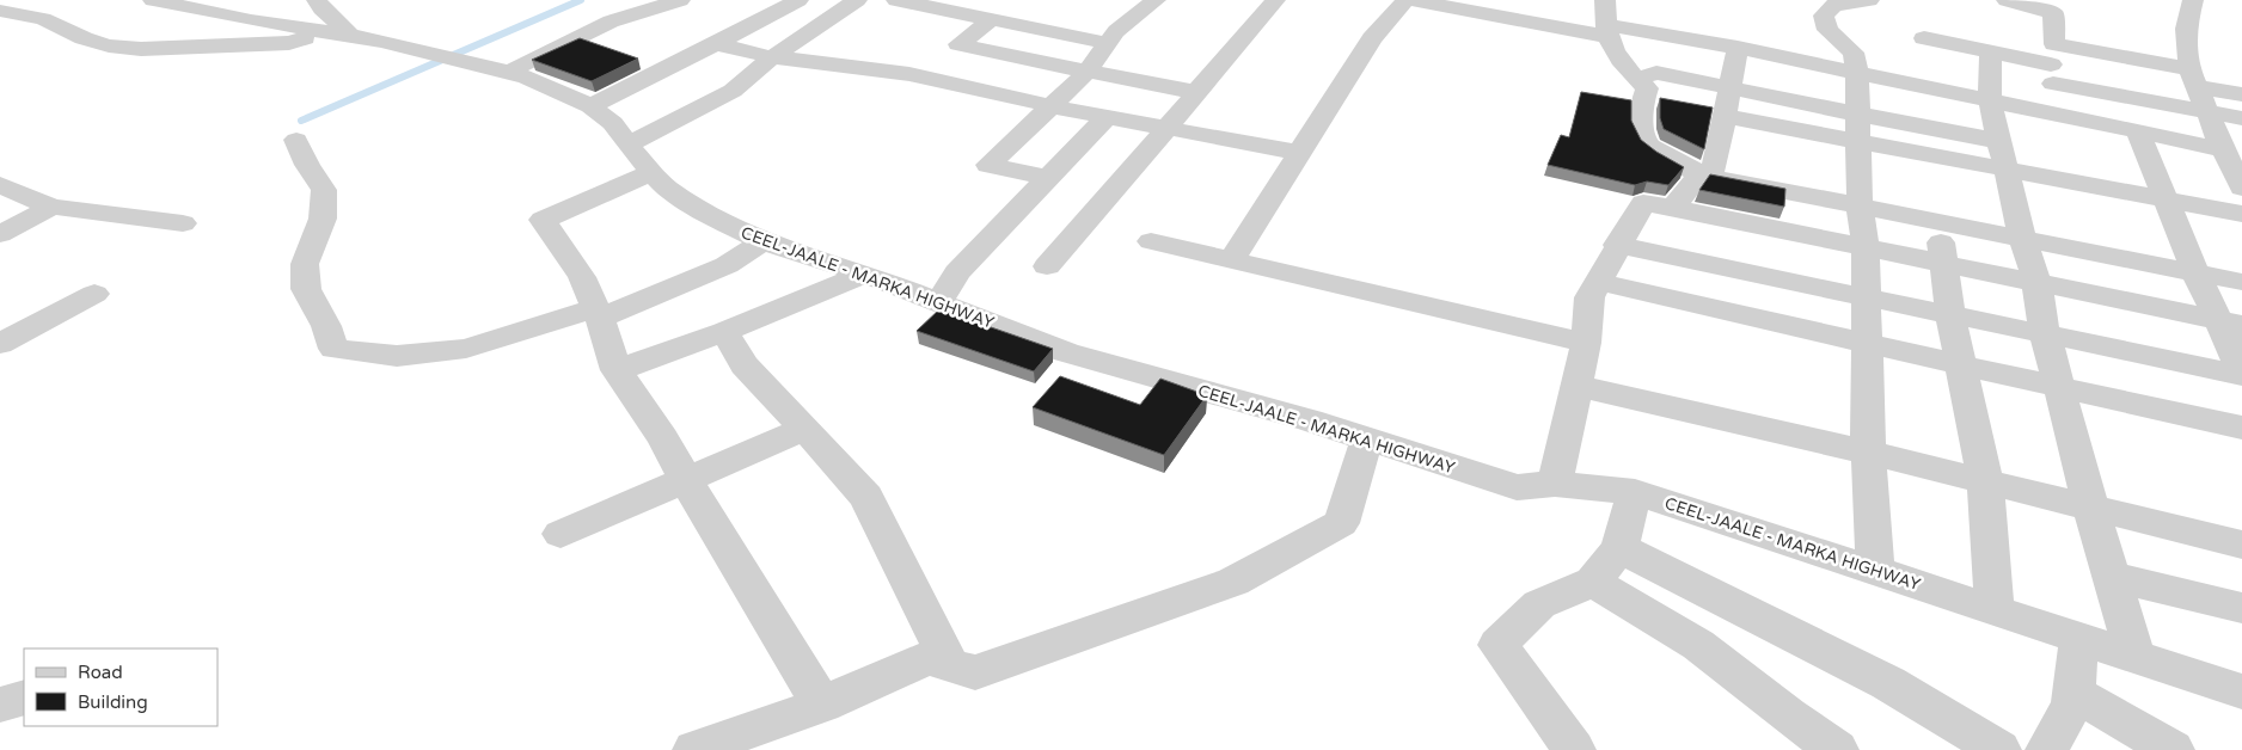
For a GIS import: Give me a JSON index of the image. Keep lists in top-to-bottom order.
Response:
{
  "streets": {
    "street": ["CEEL-JAALE - MARKA HIGHWAY"]
  },
  "legend": ["Road", "Building"]
}
